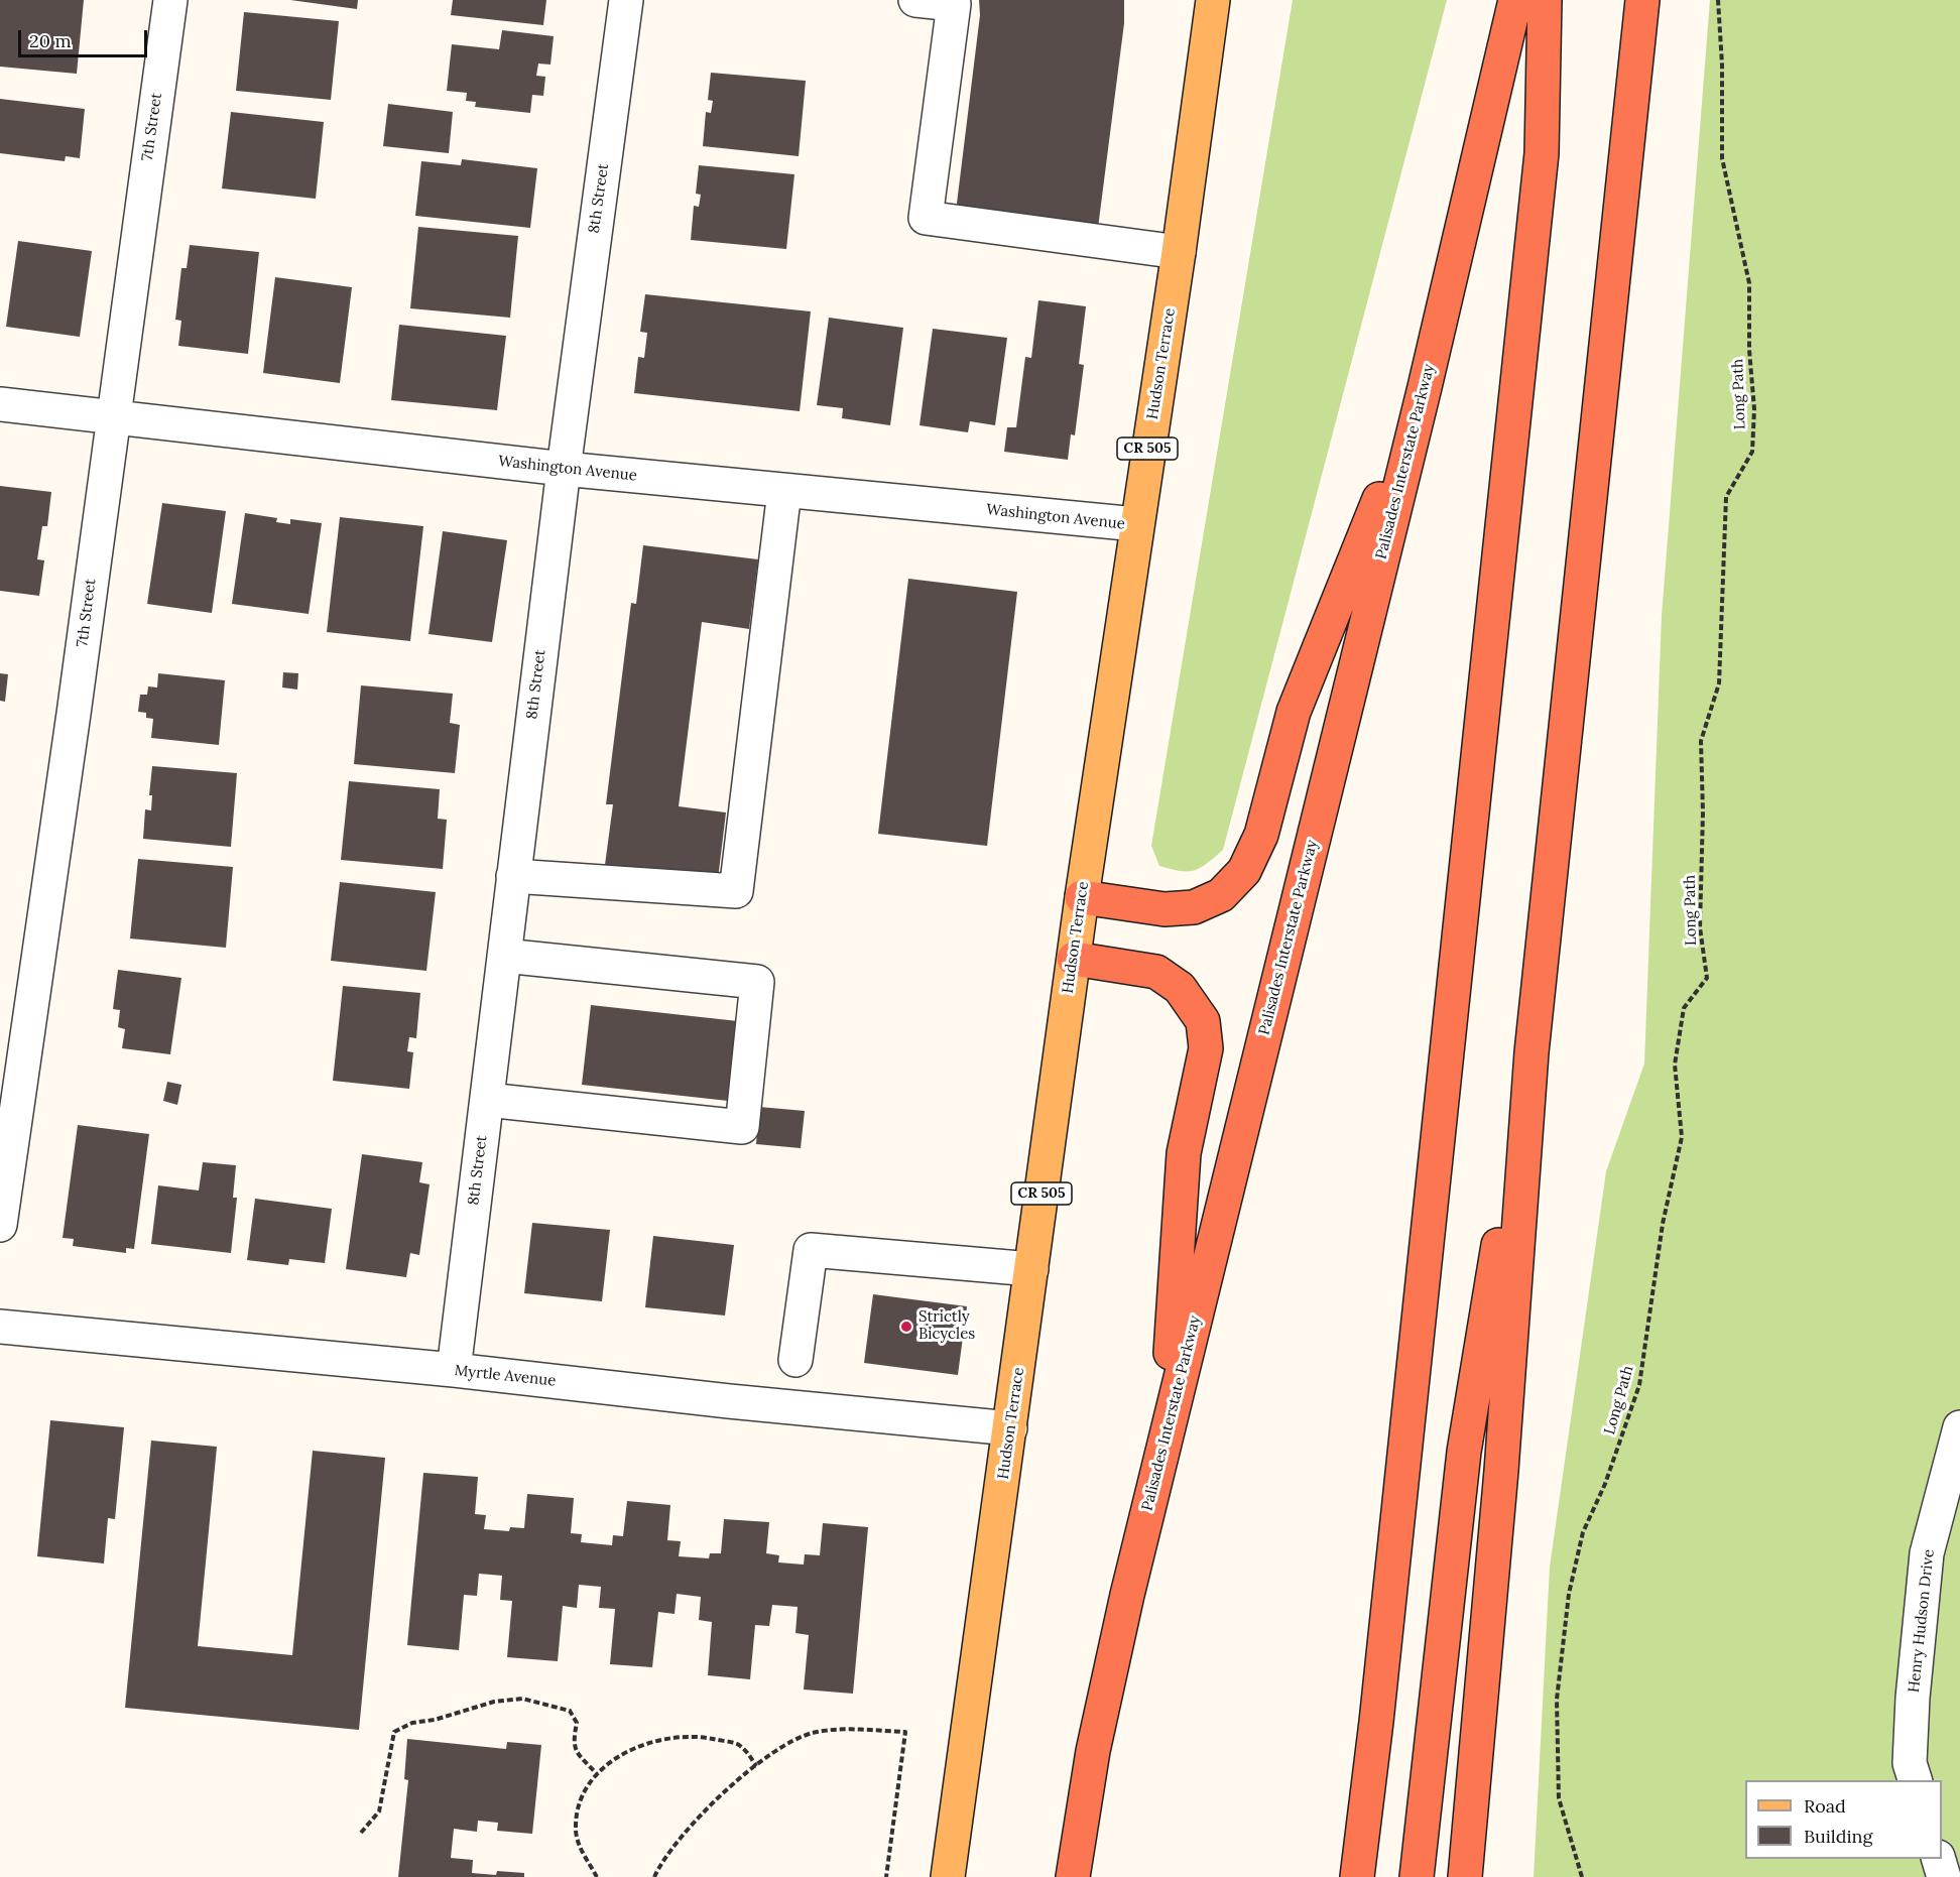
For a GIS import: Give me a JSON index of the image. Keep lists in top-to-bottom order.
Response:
{
  "streets": {
    "highway": ["Palisades Interstate Parkway"],
    "main road": ["Hudson Terrace", "CR 505"],
    "street": [
      "7th Street",
      "8th Street",
      "Washington Avenue",
      "Myrtle Avenue",
      "Henry Hudson Drive"
    ],
    "path": ["Long Path"]
  },
  "crossings": [
    ["7th Street", "Washington Avenue"],
    ["8th Street", "Washington Avenue"],
    ["8th Street", "Myrtle Avenue"],
    ["Hudson Terrace", "Washington Avenue"],
    ["Hudson Terrace", "Myrtle Avenue"]
  ],
  "places": ["Strictly Bicycles"],
  "legend": ["Road", "Building"],
  "scale_bar": "20 m"
}
